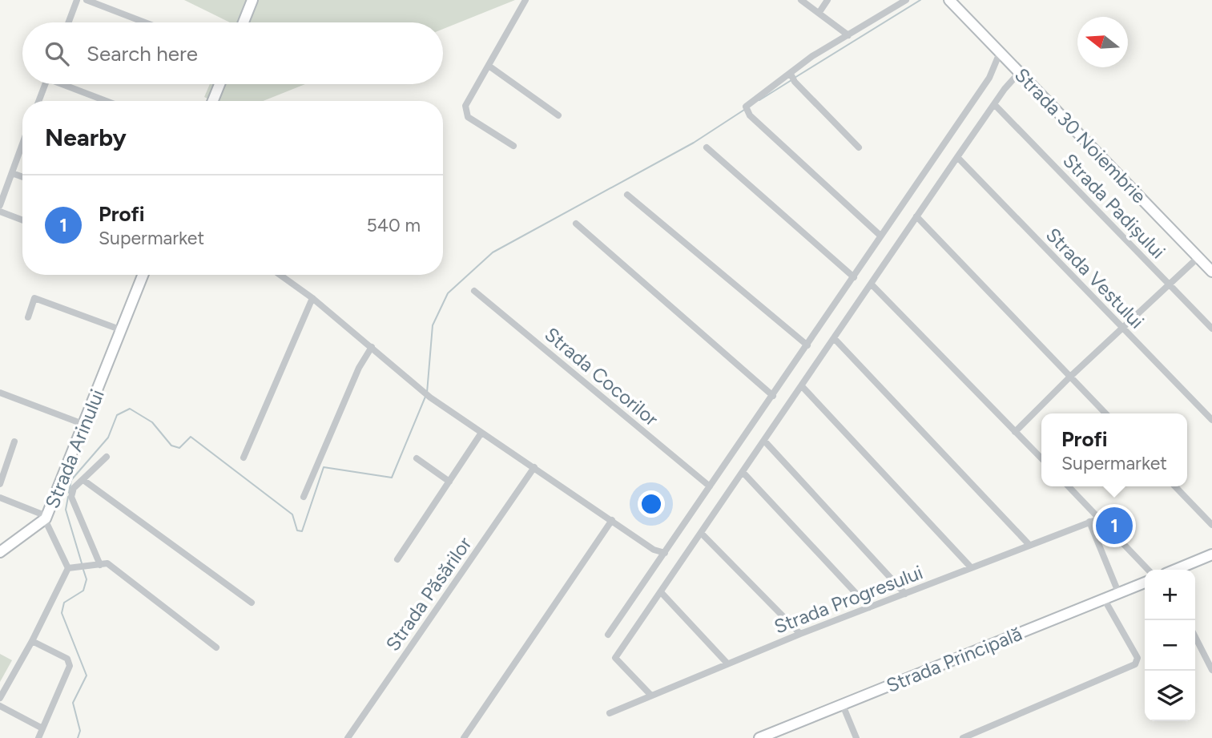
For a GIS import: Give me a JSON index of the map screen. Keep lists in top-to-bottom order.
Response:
{
  "streets": {
    "street": [
      "Strada 30 Noiembrie",
      "Strada Padișului",
      "Strada Vestului",
      "Strada Cocorilor",
      "Strada Arinului",
      "Strada Păsărilor",
      "Strada Progresului",
      "Strada Principală"
    ]
  },
  "north": "left",
  "page": {
    "search": "Search here",
    "heading": "Nearby",
    "list": [
      {
        "mark": "1",
        "name": "Profi",
        "note": "Supermarket",
        "value": "540 m"
      }
    ],
    "popup": ["Profi", "Supermarket"],
    "pins": "1",
    "map_buttons": ["+", "−"]
  }
}
